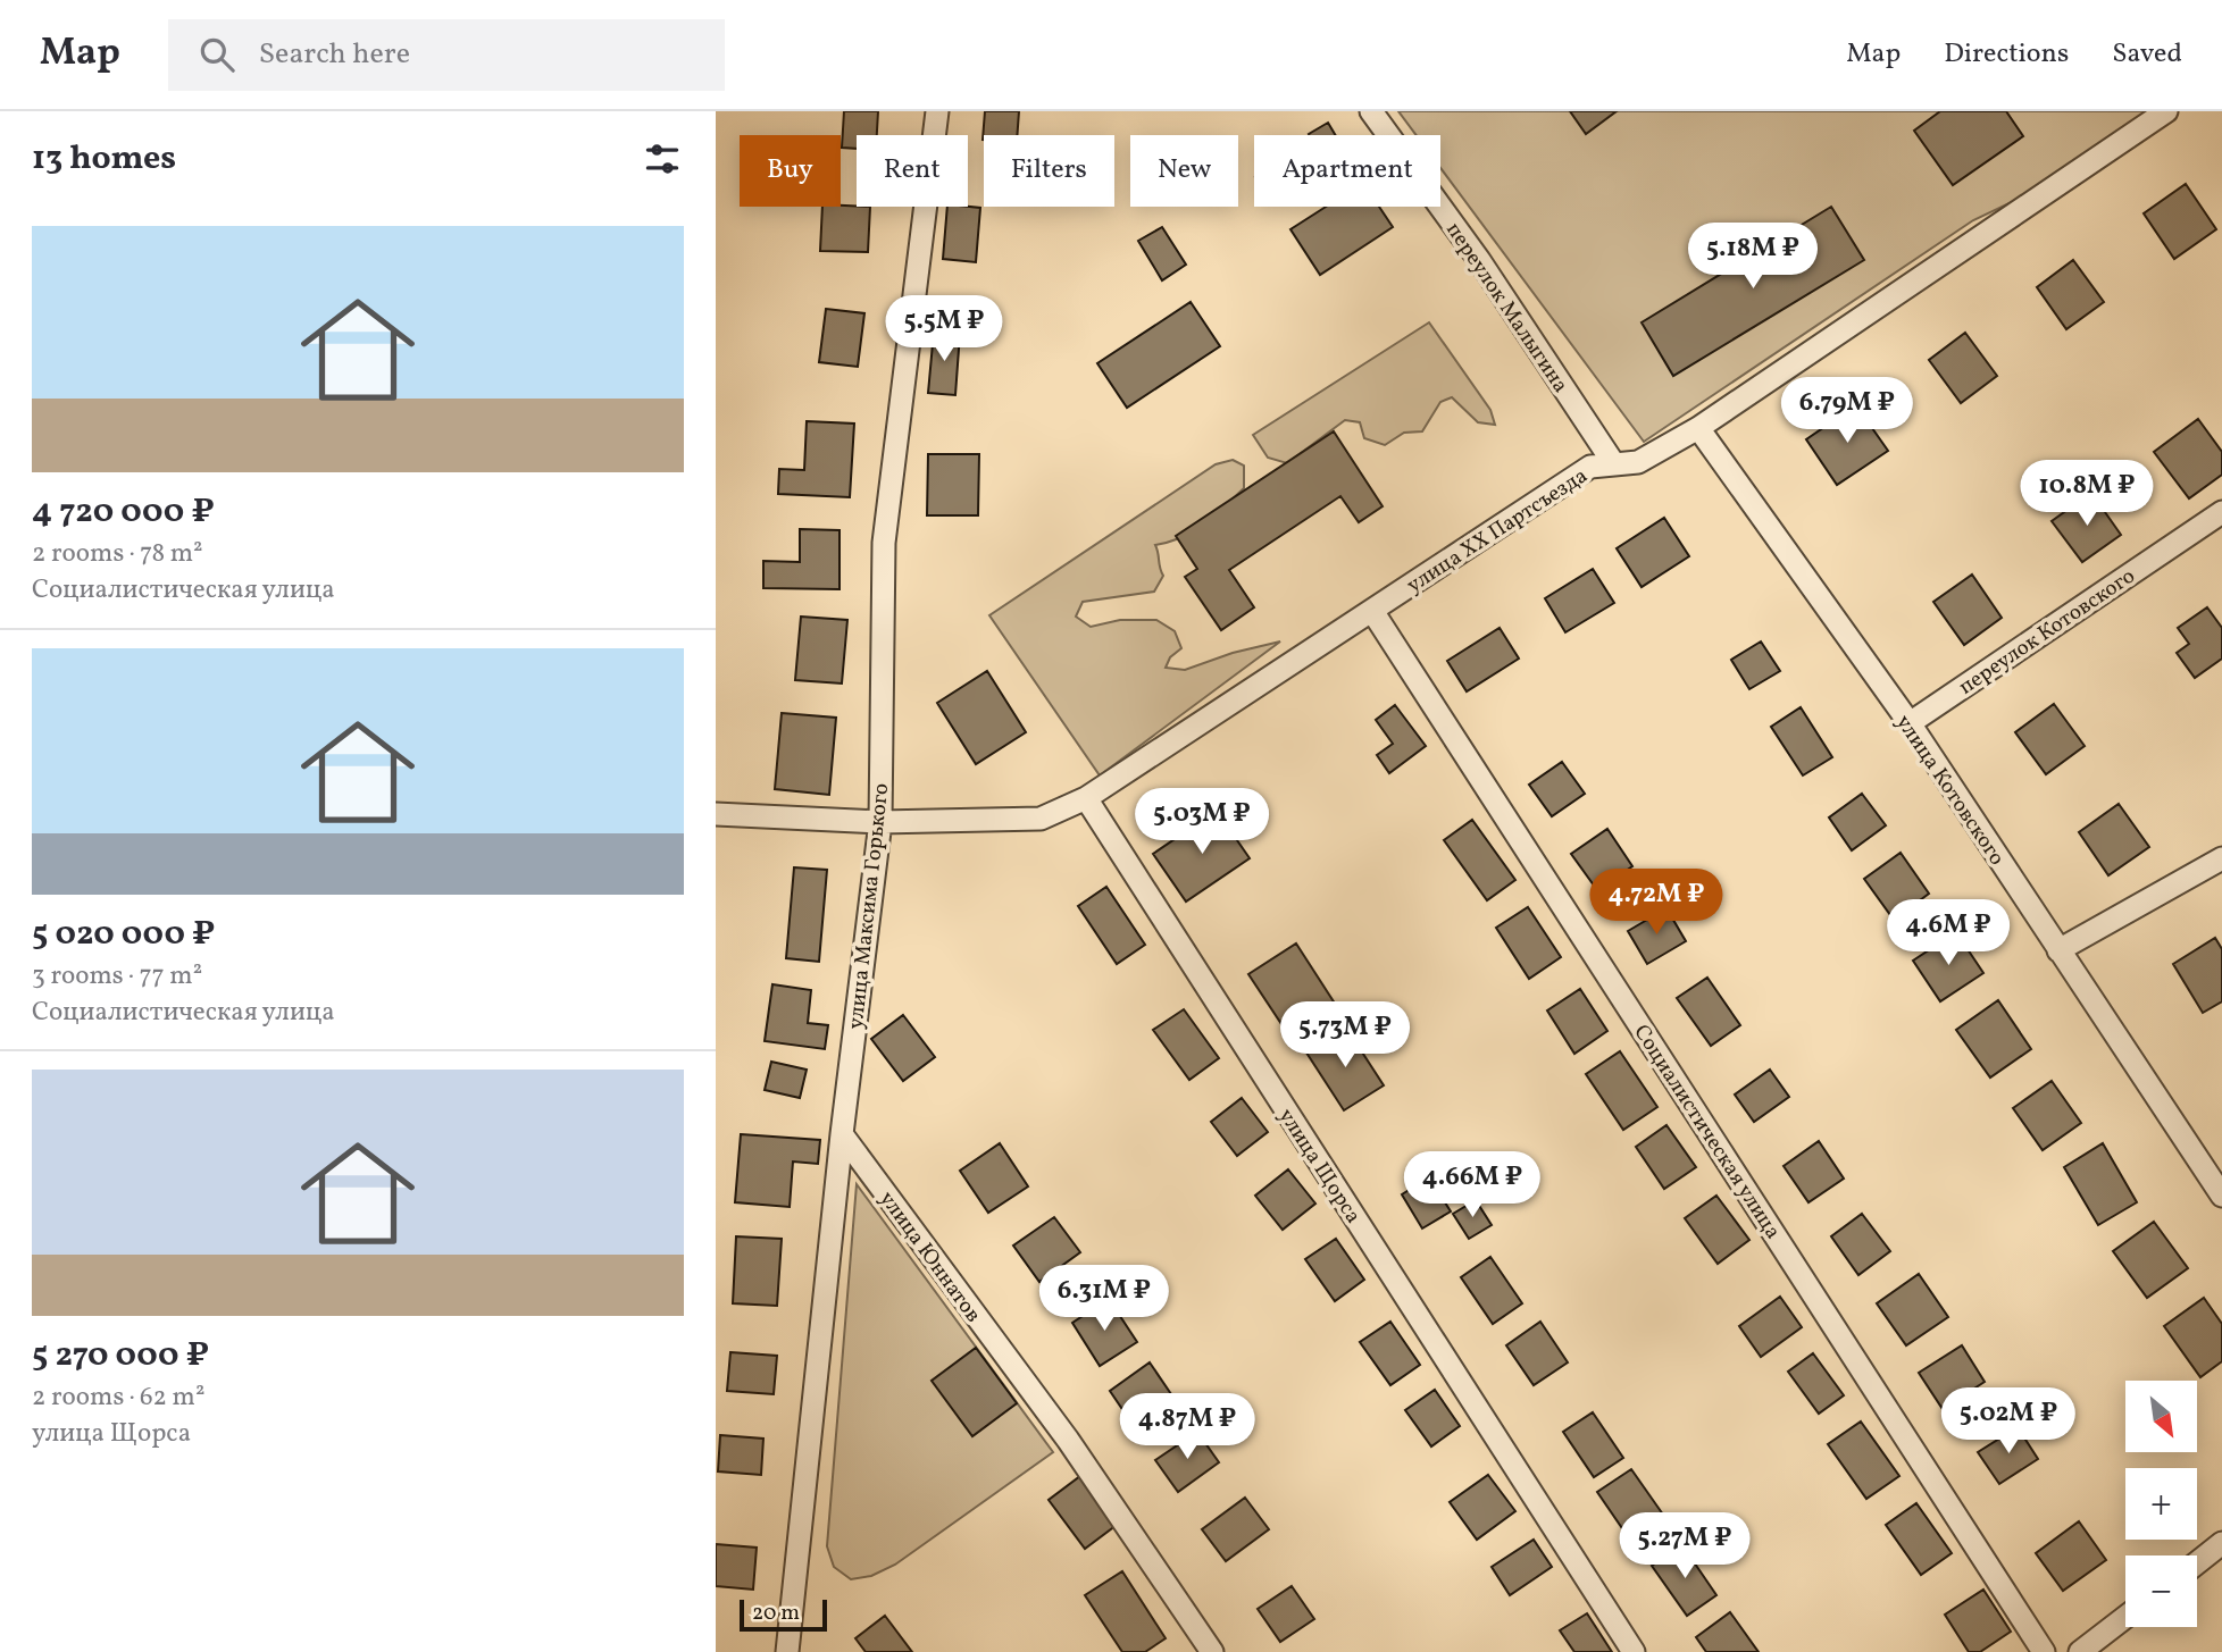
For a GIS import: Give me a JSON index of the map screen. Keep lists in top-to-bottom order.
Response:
{
  "streets": {
    "street": [
      "переулок Малыгина",
      "улица XX Партсъезда",
      "переулок Котовского",
      "улица Котовского",
      "улица Максима Горького",
      "Социалистическая улица",
      "улица Щорса",
      "улица Юннатов"
    ]
  },
  "crossings": [
    ["переулок Малыгина", "улица XX Партсъезда"],
    ["улица XX Партсъезда", "улица Котовского"],
    ["улица XX Партсъезда", "улица Максима Горького"],
    ["улица XX Партсъезда", "Социалистическая улица"],
    ["улица XX Партсъезда", "улица Щорса"],
    ["переулок Котовского", "улица Котовского"],
    ["улица Максима Горького", "улица Юннатов"]
  ],
  "scale_bar": "20 m",
  "north": "bottom right",
  "page": {
    "header": "Map",
    "search": "Search here",
    "nav": ["Map", "Directions", "Saved"],
    "heading": "13 homes",
    "chip": [
      "Buy",
      "Rent",
      "Filters",
      "New",
      "Apartment"
    ],
    "list": [
      {
        "name": "4 720 000 ₽",
        "note": "2 rooms · 78 m² · Социалистическая улица"
      },
      {
        "name": "5 020 000 ₽",
        "note": "3 rooms · 77 m² · Социалистическая улица"
      },
      {
        "name": "5 270 000 ₽",
        "note": "2 rooms · 62 m² · улица Щорса"
      }
    ],
    "price": [
      "5.18M ₽",
      "5.5M ₽",
      "6.79M ₽",
      "10.8M ₽",
      "5.03M ₽",
      "4.72M ₽",
      "4.6M ₽",
      "5.73M ₽",
      "4.66M ₽",
      "6.31M ₽",
      "5.02M ₽",
      "4.87M ₽",
      "5.27M ₽"
    ],
    "map_buttons": ["+", "−"],
    "scale": "20 m"
  }
}
